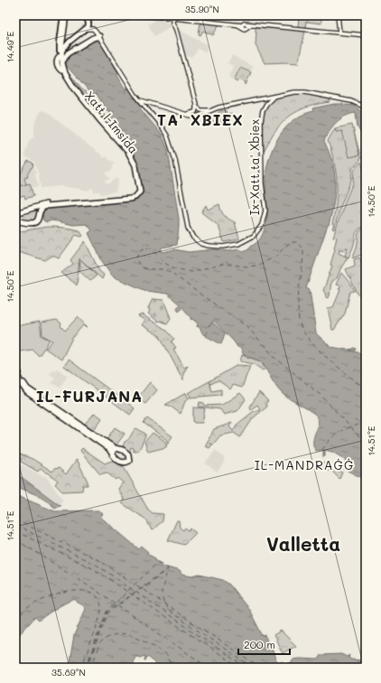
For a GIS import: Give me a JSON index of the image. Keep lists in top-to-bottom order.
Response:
{
  "streets": {
    "highway": ["Xatt l-Imsida"],
    "main road": ["Ix-Xatt ta' Xbiex"]
  },
  "districts": [
    "TA' XBIEX",
    "IL-FURJANA",
    "IL-MANDRAĠĠ",
    "Valletta"
  ],
  "scale_bar": "200 m",
  "coordinates": [
    "35.90°N",
    "14.49°E",
    "14.50°E",
    "14.51°E",
    "35.89°N"
  ]
}
